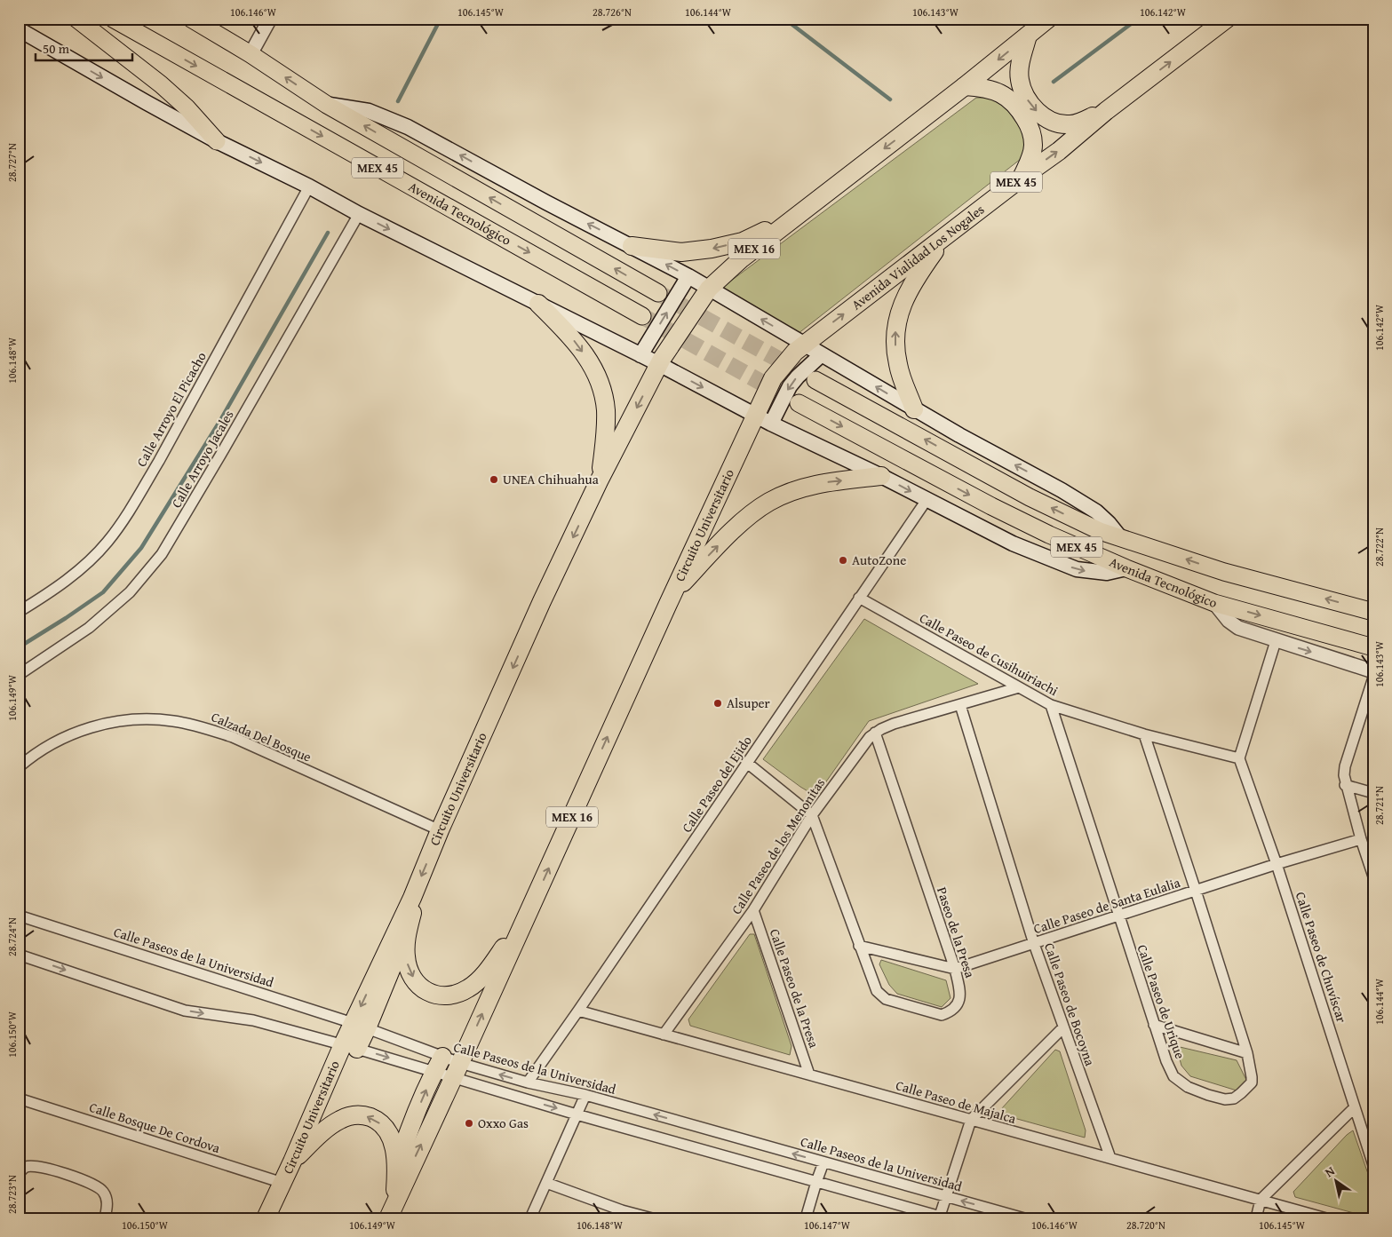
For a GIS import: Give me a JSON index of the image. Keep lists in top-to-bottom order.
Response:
{
  "streets": {
    "highway": [
      "MEX 45",
      "MEX 16",
      "Avenida Vialidad Los Nogales",
      "Circuito Universitario"
    ],
    "main road": ["Avenida Tecnológico"],
    "street": [
      "Calle Arroyo El Picacho",
      "Calle Arroyo Jacales",
      "Calle Paseo de Cusihuiriachi",
      "Calzada Del Bosque",
      "Calle Paseo del Ejido",
      "Calle Paseo de los Menonitas",
      "Calle Paseo de Santa Eulalia",
      "Paseo de la Presa",
      "Calle Paseos de la Universidad",
      "Calle Paseo de Chuvíscar",
      "Calle Paseo de la Presa",
      "Calle Paseo de Urique",
      "Calle Paseo de Bocoyna",
      "Calle Paseo de Majalca",
      "Calle Bosque De Cordova"
    ]
  },
  "crossings": [
    ["MEX 45", "MEX 16"],
    ["MEX 16", "Circuito Universitario"],
    ["Avenida Vialidad Los Nogales", "Circuito Universitario"],
    ["Circuito Universitario", "Calzada Del Bosque"],
    ["Circuito Universitario", "Calle Paseos de la Universidad"],
    ["Circuito Universitario", "Calle Bosque De Cordova"],
    ["Calle Paseo de Cusihuiriachi", "Calle Paseo del Ejido"],
    ["Calle Paseo de Cusihuiriachi", "Calle Paseo de los Menonitas"],
    ["Calle Paseo de Cusihuiriachi", "Calle Paseo de Chuvíscar"],
    ["Calle Paseo de Cusihuiriachi", "Calle Paseo de Urique"],
    ["Calle Paseo del Ejido", "Calle Paseos de la Universidad"],
    ["Calle Paseo del Ejido", "Calle Paseo de Majalca"],
    ["Calle Paseo de los Menonitas", "Paseo de la Presa"],
    ["Calle Paseo de los Menonitas", "Calle Paseo de la Presa"],
    ["Calle Paseo de los Menonitas", "Calle Paseo de Bocoyna"],
    ["Calle Paseo de los Menonitas", "Calle Paseo de Majalca"],
    ["Calle Paseo de Santa Eulalia", "Paseo de la Presa"],
    ["Calle Paseo de Santa Eulalia", "Calle Paseo de Chuvíscar"],
    ["Calle Paseo de Santa Eulalia", "Calle Paseo de Urique"],
    ["Calle Paseo de Santa Eulalia", "Calle Paseo de Bocoyna"],
    ["Calle Paseo de la Presa", "Calle Paseo de Majalca"],
    ["Calle Paseo de Bocoyna", "Calle Paseo de Majalca"]
  ],
  "places": [
    "UNEA Chihuahua",
    "AutoZone",
    "Alsuper",
    "Oxxo Gas"
  ],
  "scale_bar": "50 m",
  "north": "top left",
  "coordinates": [
    "106.146°W",
    "106.145°W",
    "28.726°N",
    "106.144°W",
    "106.143°W",
    "106.142°W",
    "28.727°N",
    "106.148°W",
    "28.722°N",
    "106.149°W",
    "28.721°N",
    "28.724°N",
    "106.150°W",
    "28.723°N",
    "106.147°W",
    "28.720°N"
  ]
}
